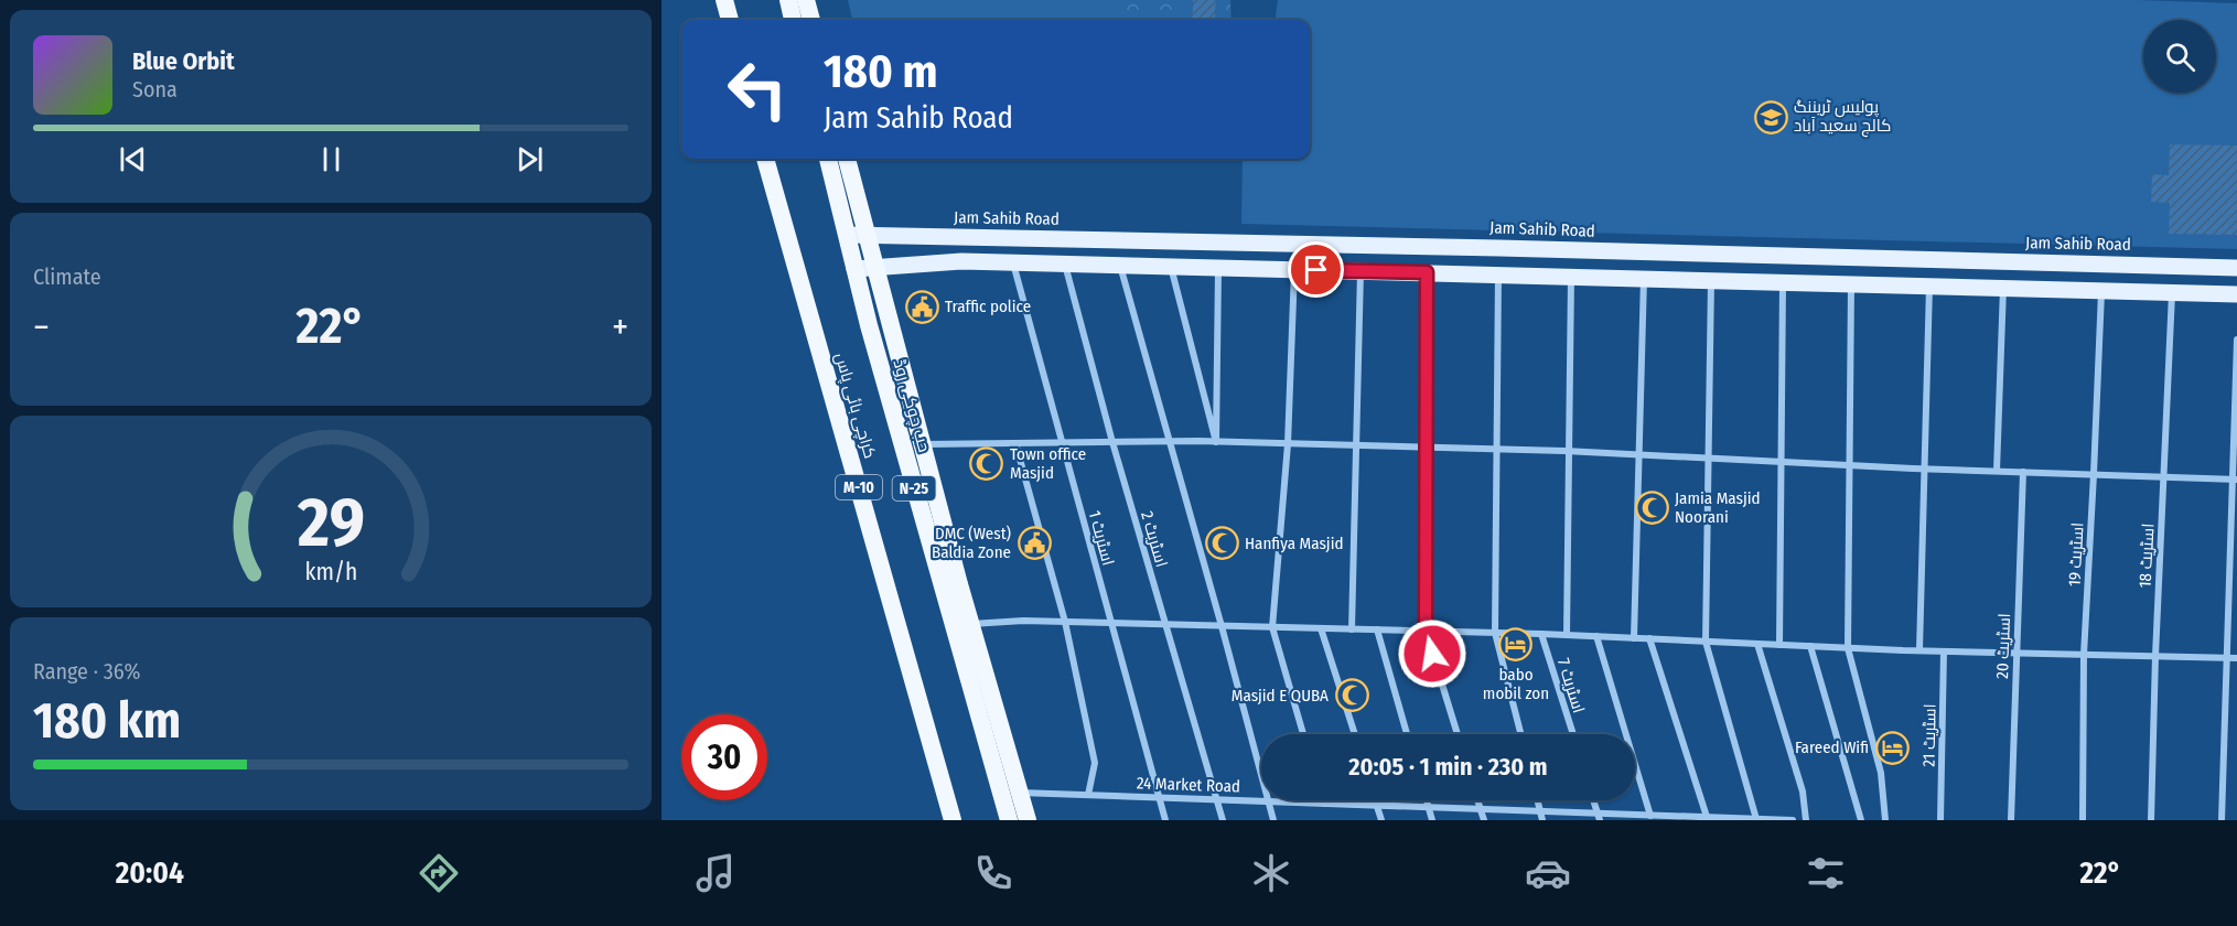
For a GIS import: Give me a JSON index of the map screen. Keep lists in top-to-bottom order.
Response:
{
  "streets": {
    "highway": [
      "کراچی بائی پاس",
      "حب چوکی روڈ",
      "M-10",
      "N-25"
    ],
    "main road": ["Jam Sahib Road"],
    "street": [
      "اسٹریٹ 1",
      "اسٹریٹ 2",
      "اسٹریٹ 19",
      "اسٹریٹ 18",
      "اسٹریٹ 20",
      "اسٹریٹ 7",
      "اسٹریٹ 21",
      "24 Market Road"
    ]
  },
  "crossings": [
    ["Jam Sahib Road", "حب چوکی روڈ"],
    ["حب چوکی روڈ", "24 Market Road"],
    ["اسٹریٹ 1", "24 Market Road"],
    ["اسٹریٹ 2", "24 Market Road"]
  ],
  "places": {
    "school or university": ["پولیس ٹریننگ کالج سعید آباد"],
    "public building": ["Traffic police", "DMC (West) Baldia Zone"],
    "mosque": [
      "Town office Masjid",
      "Jamia Masjid Noorani",
      "Hanfiya Masjid",
      "Masjid E QUBA"
    ],
    "hotel": ["babo mobil zon", "Fareed Wifi"]
  },
  "page": {
    "turn": ["180 m", "Jam Sahib Road"],
    "song": ["Blue Orbit", "Sona"],
    "tile": [
      "Climate",
      ["Range · 36%", "180 km"]
    ],
    "heat": ["−", "22°", "+"],
    "limit": "30",
    "trip": "20:05 · 1 min · 230 m",
    "tabs": ["20:04", "22°"],
    "gauge": ["29", "km/h"]
  }
}
